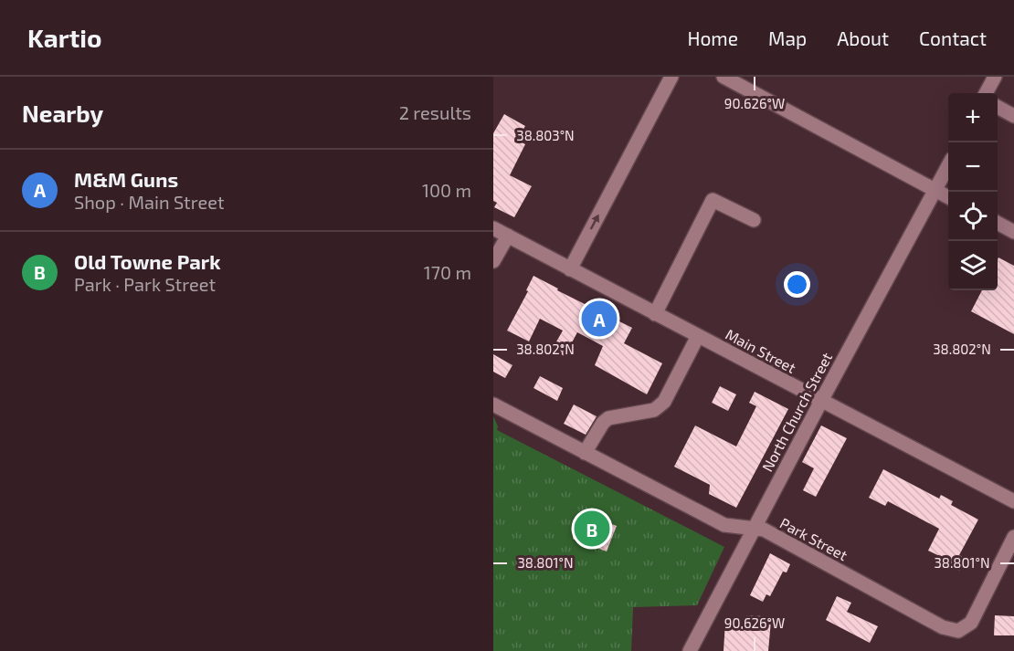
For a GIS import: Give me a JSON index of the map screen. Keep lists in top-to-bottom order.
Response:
{
  "streets": {
    "street": ["Main Street", "North Church Street", "Park Street"]
  },
  "crossings": [
    ["Main Street", "North Church Street"],
    ["North Church Street", "Park Street"]
  ],
  "page": {
    "header": "Kartio",
    "nav": [
      "Home",
      "Map",
      "About",
      "Contact"
    ],
    "heading": ["Nearby", "2 results"],
    "map_buttons": ["+", "−"],
    "list": [
      {
        "mark": "A",
        "name": "M&M Guns",
        "note": "Shop · Main Street",
        "value": "100 m"
      },
      {
        "mark": "B",
        "name": "Old Towne Park",
        "note": "Park · Park Street",
        "value": "170 m"
      }
    ],
    "pins": ["A", "B"]
  },
  "coordinates": [
    "90.626°W",
    "38.803°N",
    "38.802°N",
    "38.801°N"
  ]
}
